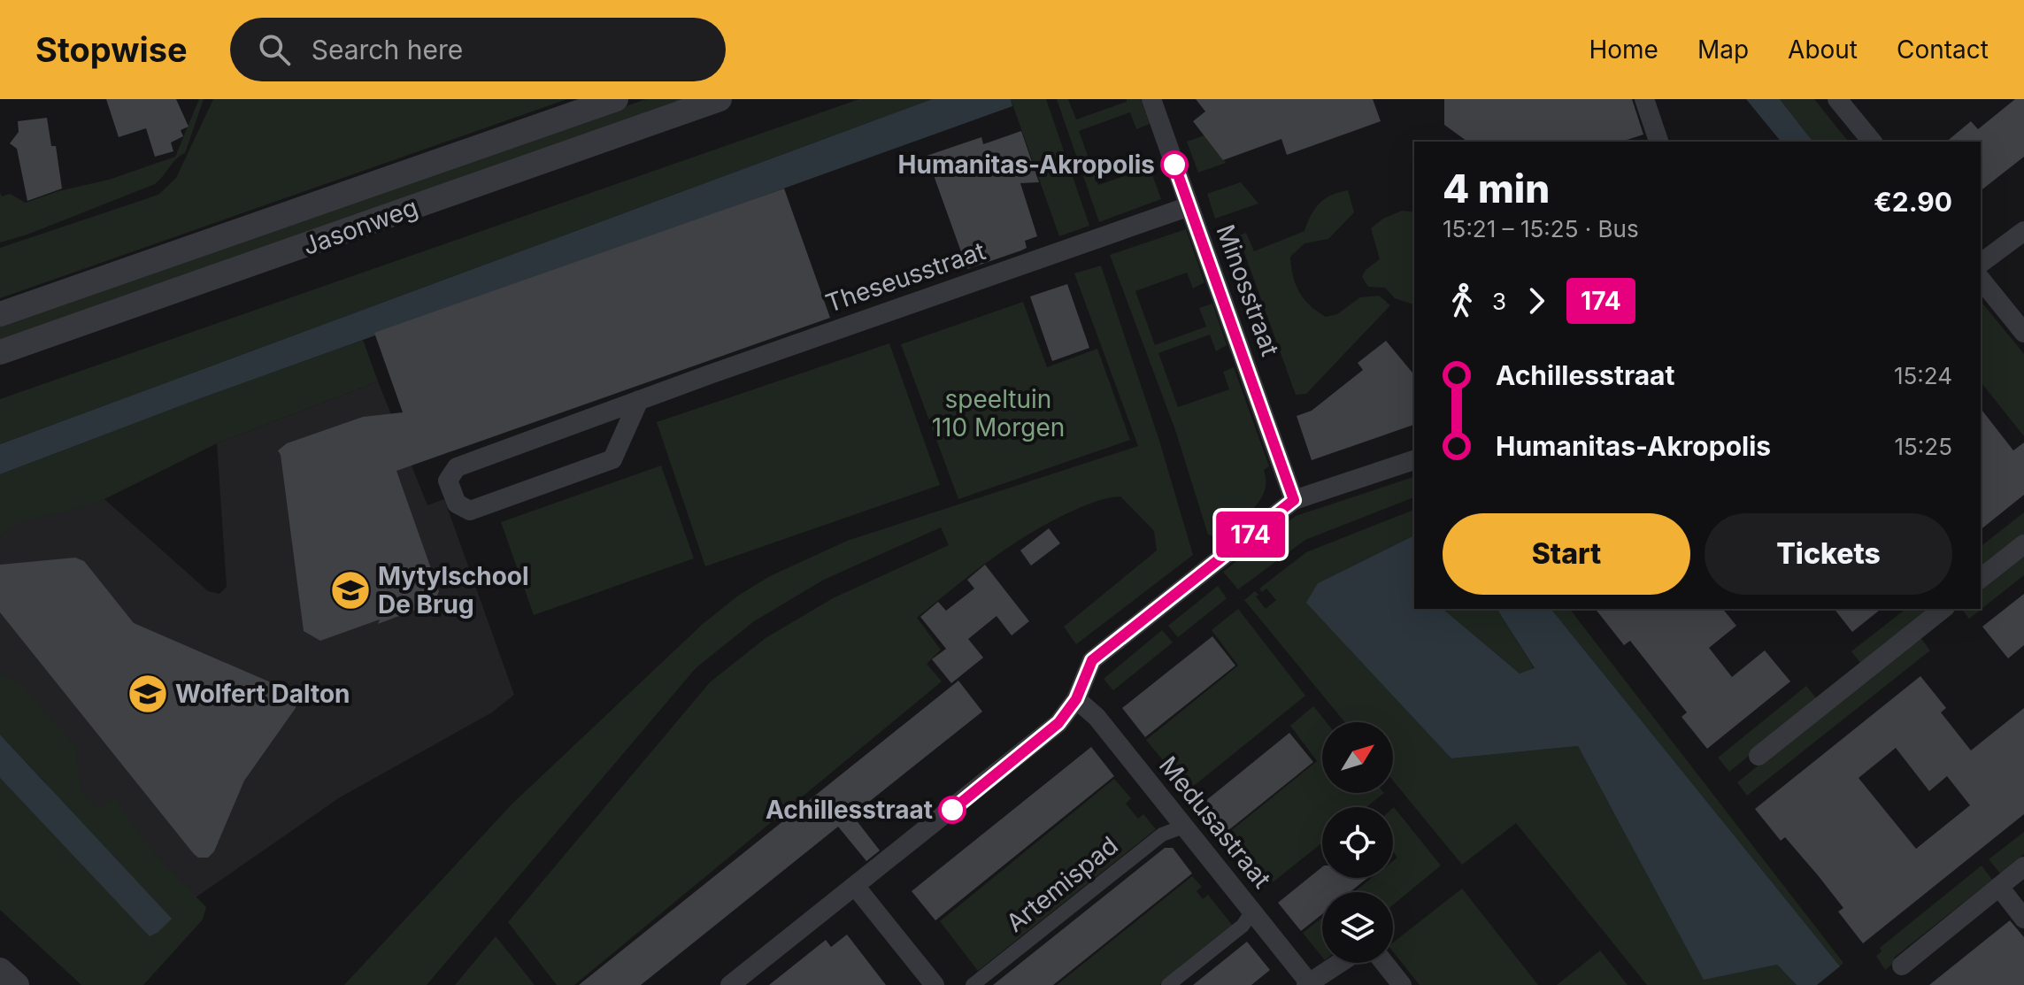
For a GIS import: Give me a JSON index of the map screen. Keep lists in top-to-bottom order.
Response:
{
  "streets": {
    "street": [
      "Jasonweg",
      "Theseusstraat",
      "Minosstraat",
      "Medusastraat",
      "Artemispad"
    ]
  },
  "crossings": [
    ["Theseusstraat", "Minosstraat"],
    ["Medusastraat", "Artemispad"]
  ],
  "parks": ["speeltuin 110 Morgen"],
  "places": {
    "other": ["Humanitas-Akropolis", "Achillesstraat"],
    "school or university": ["Mytylschool De Brug", "Wolfert Dalton"]
  },
  "lines": ["bus line 174"],
  "north": "top right",
  "page": {
    "header": "Stopwise",
    "search": "Search here",
    "nav": [
      "Home",
      "Map",
      "About",
      "Contact"
    ],
    "on_map": "174",
    "heading": ["4 min", "15:21 – 15:25 · Bus", "€2.90"],
    "legs": ["3", "174"],
    "list": [
      {
        "name": "Achillesstraat",
        "value": "15:24"
      },
      {
        "name": "Humanitas-Akropolis",
        "value": "15:25"
      }
    ],
    "buttons": ["Start", "Tickets"]
  }
}
